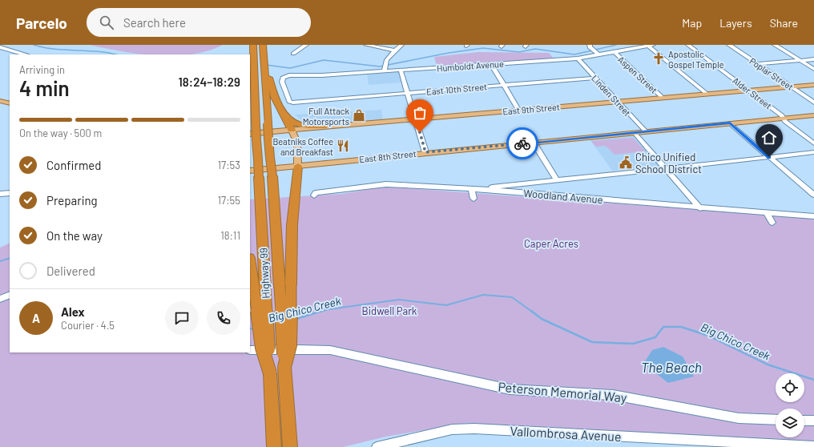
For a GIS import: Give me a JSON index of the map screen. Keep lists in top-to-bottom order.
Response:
{
  "streets": {
    "highway": ["Highway 99"],
    "main road": ["East 9th Street", "East 8th Street"],
    "street": [
      "Humboldt Avenue",
      "Poplar Street",
      "Aspen Street",
      "East 10th Street",
      "Alder Street",
      "Linden Street",
      "Woodland Avenue",
      "Peterson Memorial Way",
      "Vallombrosa Avenue"
    ]
  },
  "crossings": [
    ["Humboldt Avenue", "Aspen Street"],
    ["Humboldt Avenue", "East 10th Street"],
    ["Humboldt Avenue", "Linden Street"],
    ["Poplar Street", "East 9th Street"],
    ["Aspen Street", "East 9th Street"],
    ["East 10th Street", "Linden Street"],
    ["Alder Street", "East 9th Street"],
    ["Alder Street", "East 8th Street"],
    ["Linden Street", "East 9th Street"],
    ["Linden Street", "East 8th Street"]
  ],
  "water": ["Big Chico Creek", "The Beach"],
  "parks": ["Caper Acres", "Bidwell Park"],
  "places": {
    "church": ["Apostolic Gospel Temple"],
    "shop": ["Full Attack Motorsports"],
    "restaurant": ["Beatniks Coffee and Breakfast"],
    "public building": ["Chico Unified School District"]
  },
  "page": {
    "header": "Parcelo",
    "search": "Search here",
    "nav": ["Map", "Layers", "Share"],
    "heading": ["4 min", "Arriving in", "18:24–18:29"],
    "panel": ["Alex", "Courier · 4.5"],
    "bar": "On the way · 500 m",
    "list": [
      ["Confirmed", "17:53"],
      ["Preparing", "17:55"],
      ["On the way", "18:11"],
      "Delivered"
    ],
    "round": "A"
  }
}
